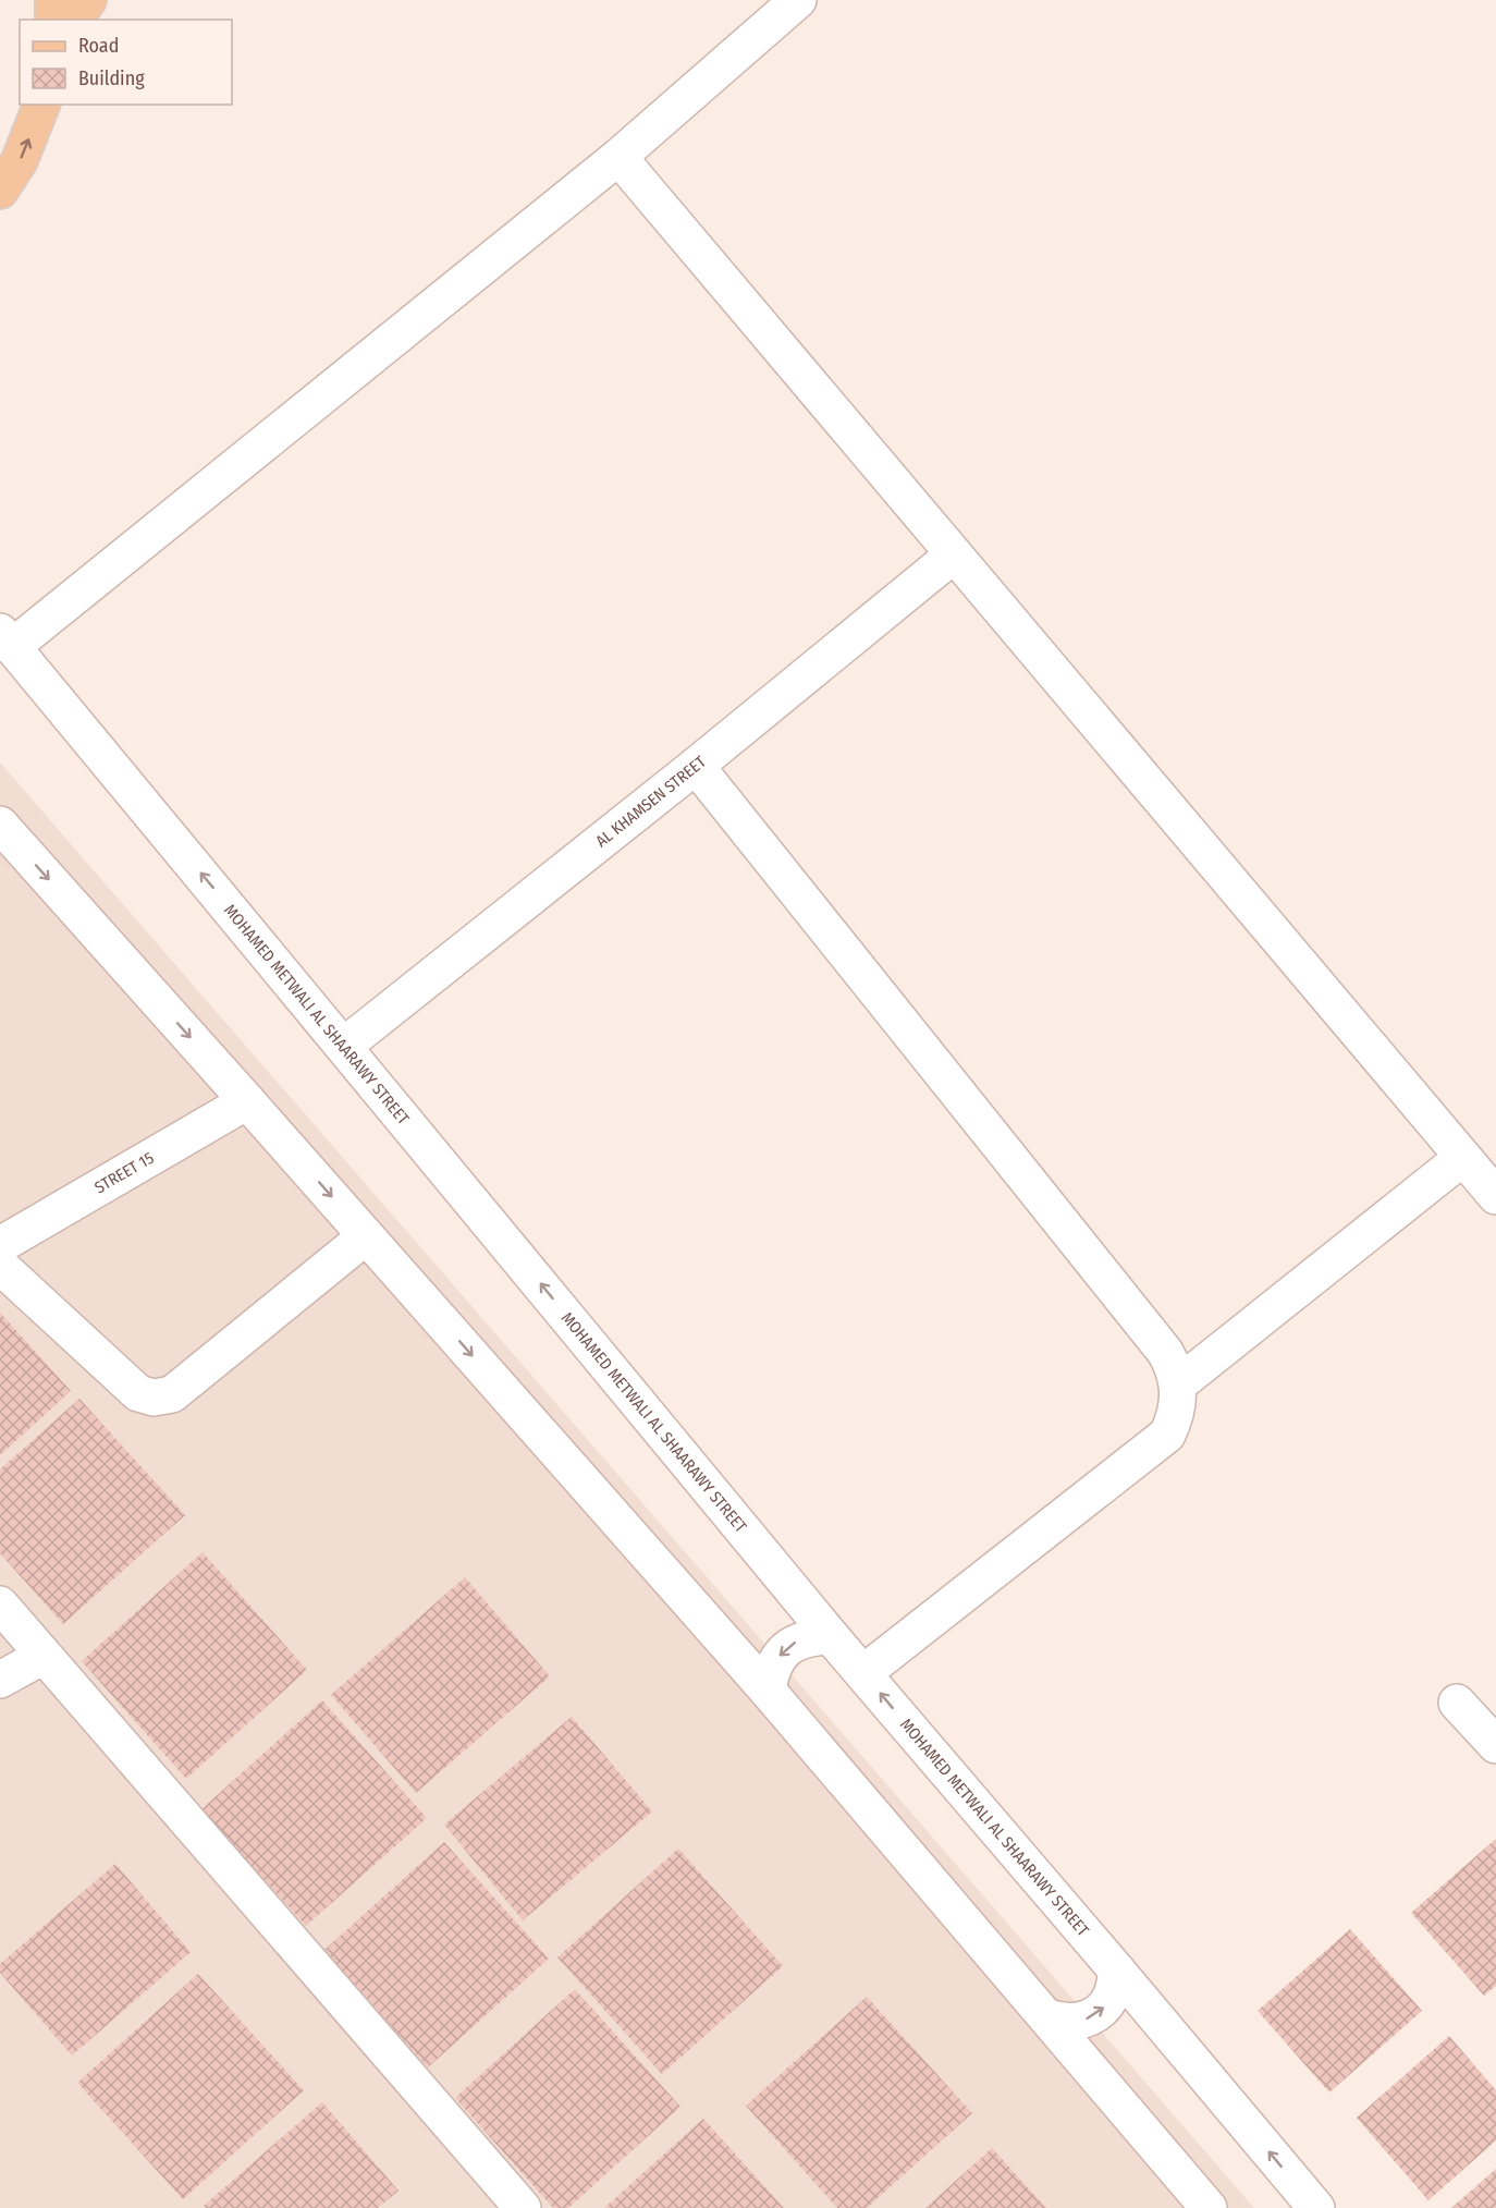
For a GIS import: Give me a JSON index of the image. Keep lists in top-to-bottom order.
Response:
{
  "streets": {
    "street": ["AL KHAMSEN STREET", "MOHAMED METWALI AL SHAARAWY STREET", "STREET 15"]
  },
  "crossings": [
    ["AL KHAMSEN STREET", "MOHAMED METWALI AL SHAARAWY STREET"]
  ],
  "legend": ["Road", "Building"]
}
